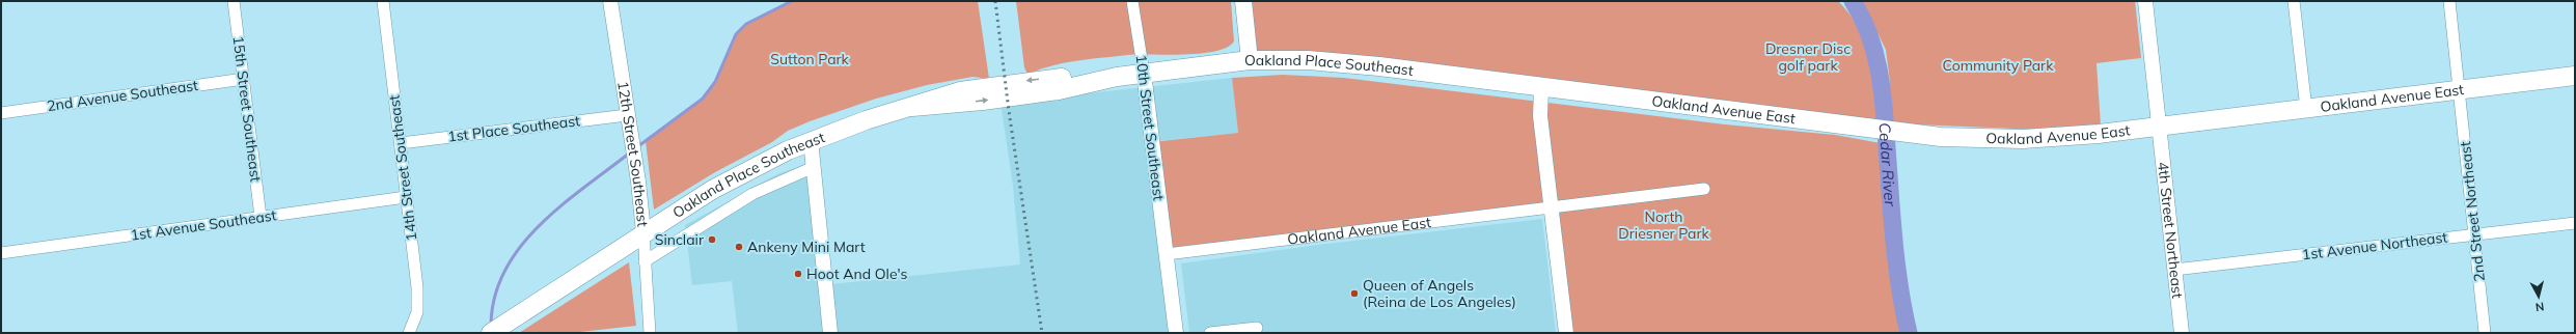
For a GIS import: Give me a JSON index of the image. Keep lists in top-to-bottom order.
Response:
{
  "streets": {
    "main road": ["Oakland Place Southeast", "Oakland Avenue East"],
    "street": [
      "2nd Avenue Southeast",
      "15th Street Southeast",
      "10th Street Southeast",
      "1st Place Southeast",
      "12th Street Southeast",
      "14th Street Southeast",
      "2nd Street Northeast",
      "1st Avenue Southeast",
      "4th Street Northeast",
      "1st Avenue Northeast"
    ]
  },
  "crossings": [
    ["Oakland Place Southeast", "Oakland Avenue East"],
    ["Oakland Place Southeast", "10th Street Southeast"],
    ["Oakland Place Southeast", "12th Street Southeast"],
    ["2nd Avenue Southeast", "15th Street Southeast"],
    ["Oakland Avenue East", "10th Street Southeast"],
    ["Oakland Avenue East", "2nd Street Northeast"],
    ["Oakland Avenue East", "4th Street Northeast"],
    ["15th Street Southeast", "1st Avenue Southeast"],
    ["1st Place Southeast", "12th Street Southeast"],
    ["1st Place Southeast", "14th Street Southeast"],
    ["14th Street Southeast", "1st Avenue Southeast"],
    ["2nd Street Northeast", "1st Avenue Northeast"],
    ["4th Street Northeast", "1st Avenue Northeast"]
  ],
  "water": ["Cedar River"],
  "parks": [
    "Dresner Disc golf park",
    "Sutton Park",
    "Community Park",
    "North Driesner Park"
  ],
  "places": [
    "Sinclair",
    "Ankeny Mini Mart",
    "Hoot And Ole's",
    "Queen of Angels (Reina de Los Angeles)"
  ],
  "north": "bottom"
}
